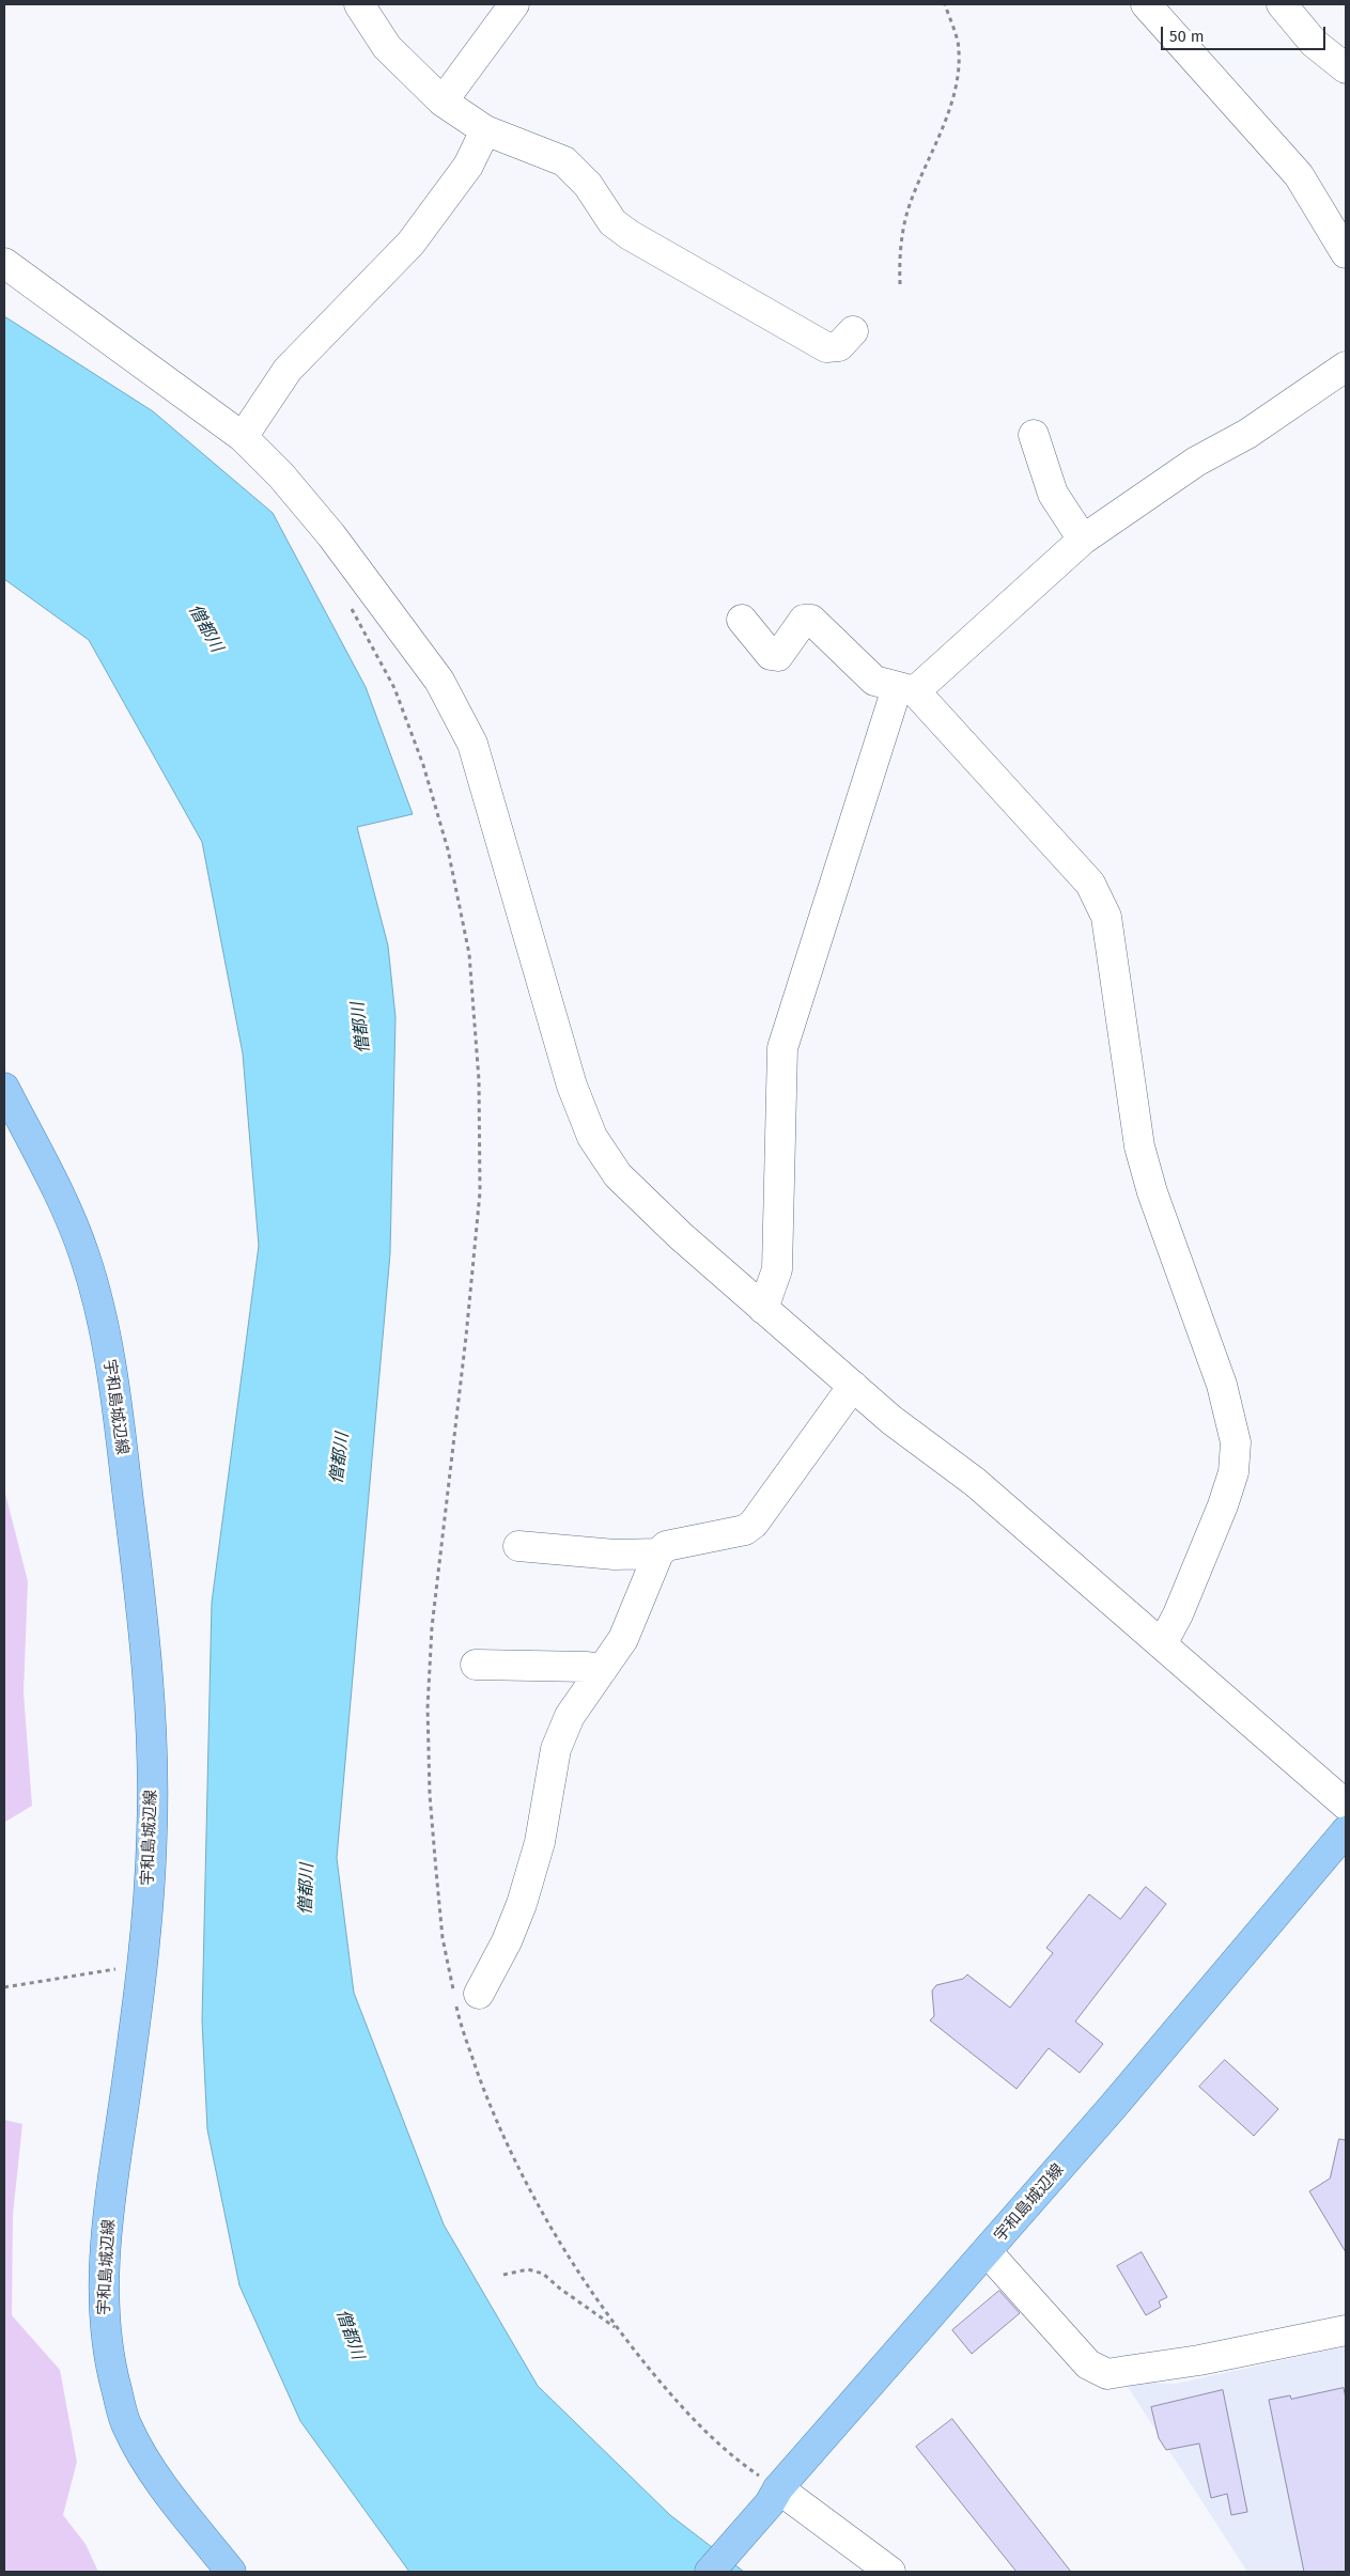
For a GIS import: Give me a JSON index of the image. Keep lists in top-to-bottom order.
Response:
{
  "streets": {
    "main road": ["宇和島城辺線"]
  },
  "water": ["僧都川"],
  "scale_bar": "50 m"
}
